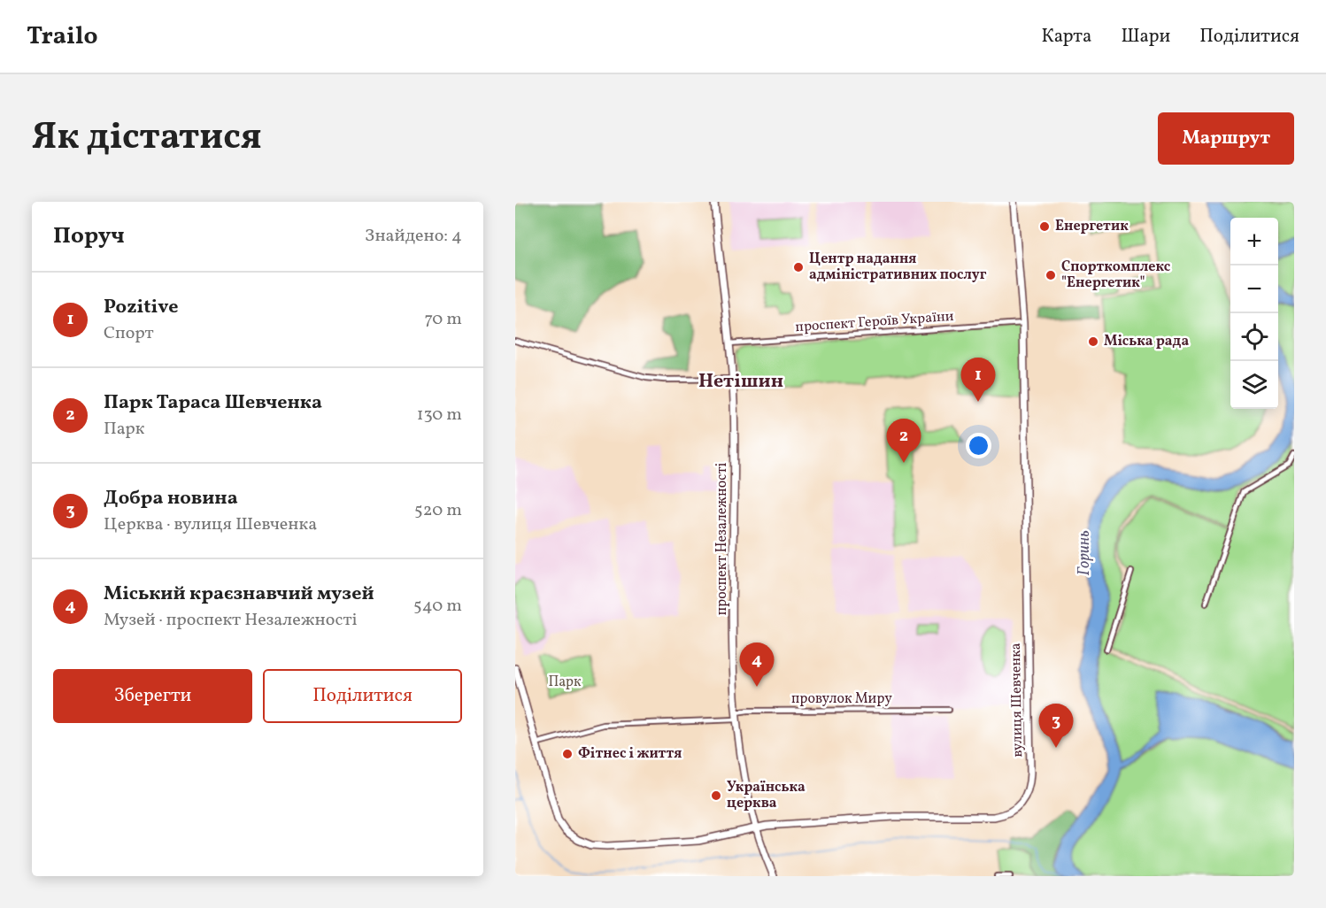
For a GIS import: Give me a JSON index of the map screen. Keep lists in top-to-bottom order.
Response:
{
  "streets": {
    "street": [
      "проспект Героїв України",
      "проспект Незалежності",
      "провулок Миру",
      "вулиця Шевченка"
    ]
  },
  "crossings": [
    ["проспект Героїв України", "проспект Незалежності"],
    ["проспект Героїв України", "вулиця Шевченка"],
    ["проспект Незалежності", "провулок Миру"],
    ["проспект Незалежності", "вулиця Шевченка"],
    ["провулок Миру", "вулиця Шевченка"]
  ],
  "districts": ["Нетішин"],
  "water": ["Горинь"],
  "parks": ["Парк"],
  "places": [
    "Енергетик",
    "Центр надання адміністративних послуг",
    "Спорткомплекс \"Енергетик\"",
    "Міська рада",
    "Фітнес і життя",
    "Українська церква"
  ],
  "page": {
    "header": "Trailo",
    "nav": ["Карта", "Шари", "Поділитися"],
    "title": "Як дістатися",
    "buttons": [
      "Маршрут",
      ["Зберегти", "Поділитися"]
    ],
    "heading": ["Поруч", "Знайдено: 4"],
    "map_buttons": ["+", "−"],
    "list": [
      {
        "mark": "1",
        "name": "Pozitive",
        "note": "Спорт",
        "value": "70 m"
      },
      {
        "mark": "2",
        "name": "Парк Тараса Шевченка",
        "note": "Парк",
        "value": "130 m"
      },
      {
        "mark": "3",
        "name": "Добра новина",
        "note": "Церква · вулиця Шевченка",
        "value": "520 m"
      },
      {
        "mark": "4",
        "name": "Міський краєзнавчий музей",
        "note": "Музей · проспект Незалежності",
        "value": "540 m"
      }
    ],
    "pins": [
      "1",
      "2",
      "4",
      "3"
    ]
  }
}
